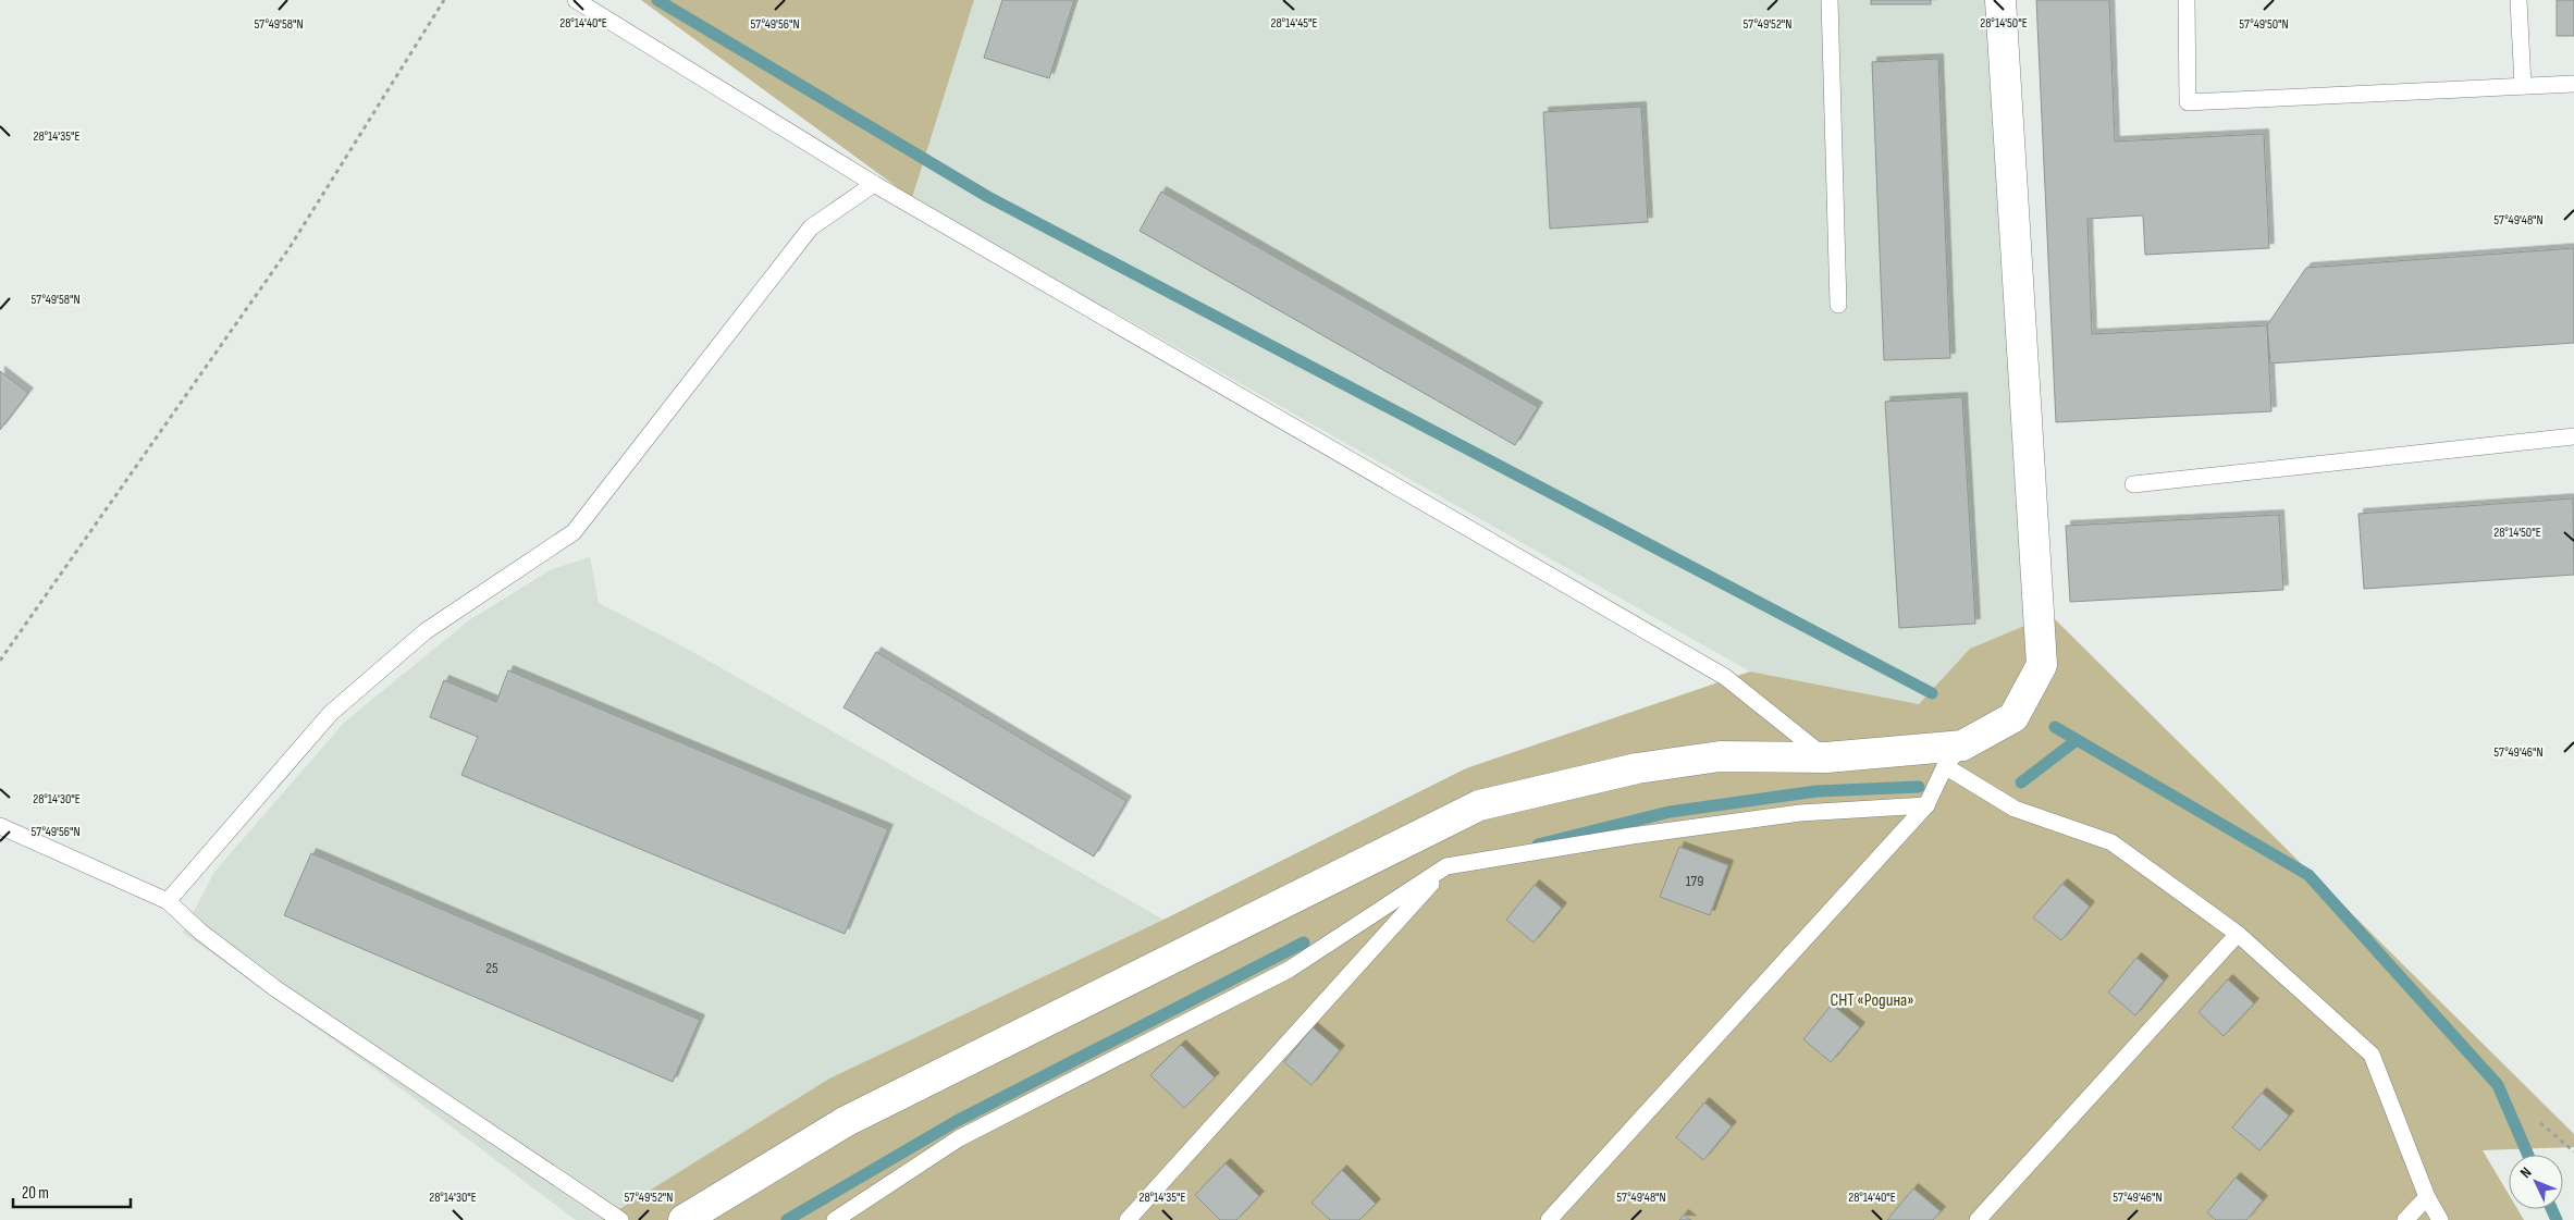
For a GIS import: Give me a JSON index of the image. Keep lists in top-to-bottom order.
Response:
{
  "parks": ["СНТ «Родина»"],
  "house_numbers": ["179", "25"],
  "scale_bar": "20 m",
  "north": "top left",
  "coordinates": [
    "28°14'40\"E",
    "28°14'45\"E",
    "28°14'50\"E",
    "57°49'58\"N",
    "57°49'56\"N",
    "57°49'52\"N",
    "57°49'50\"N",
    "28°14'35\"E",
    "57°49'48\"N",
    "57°49'46\"N",
    "28°14'30\"E"
  ]
}
